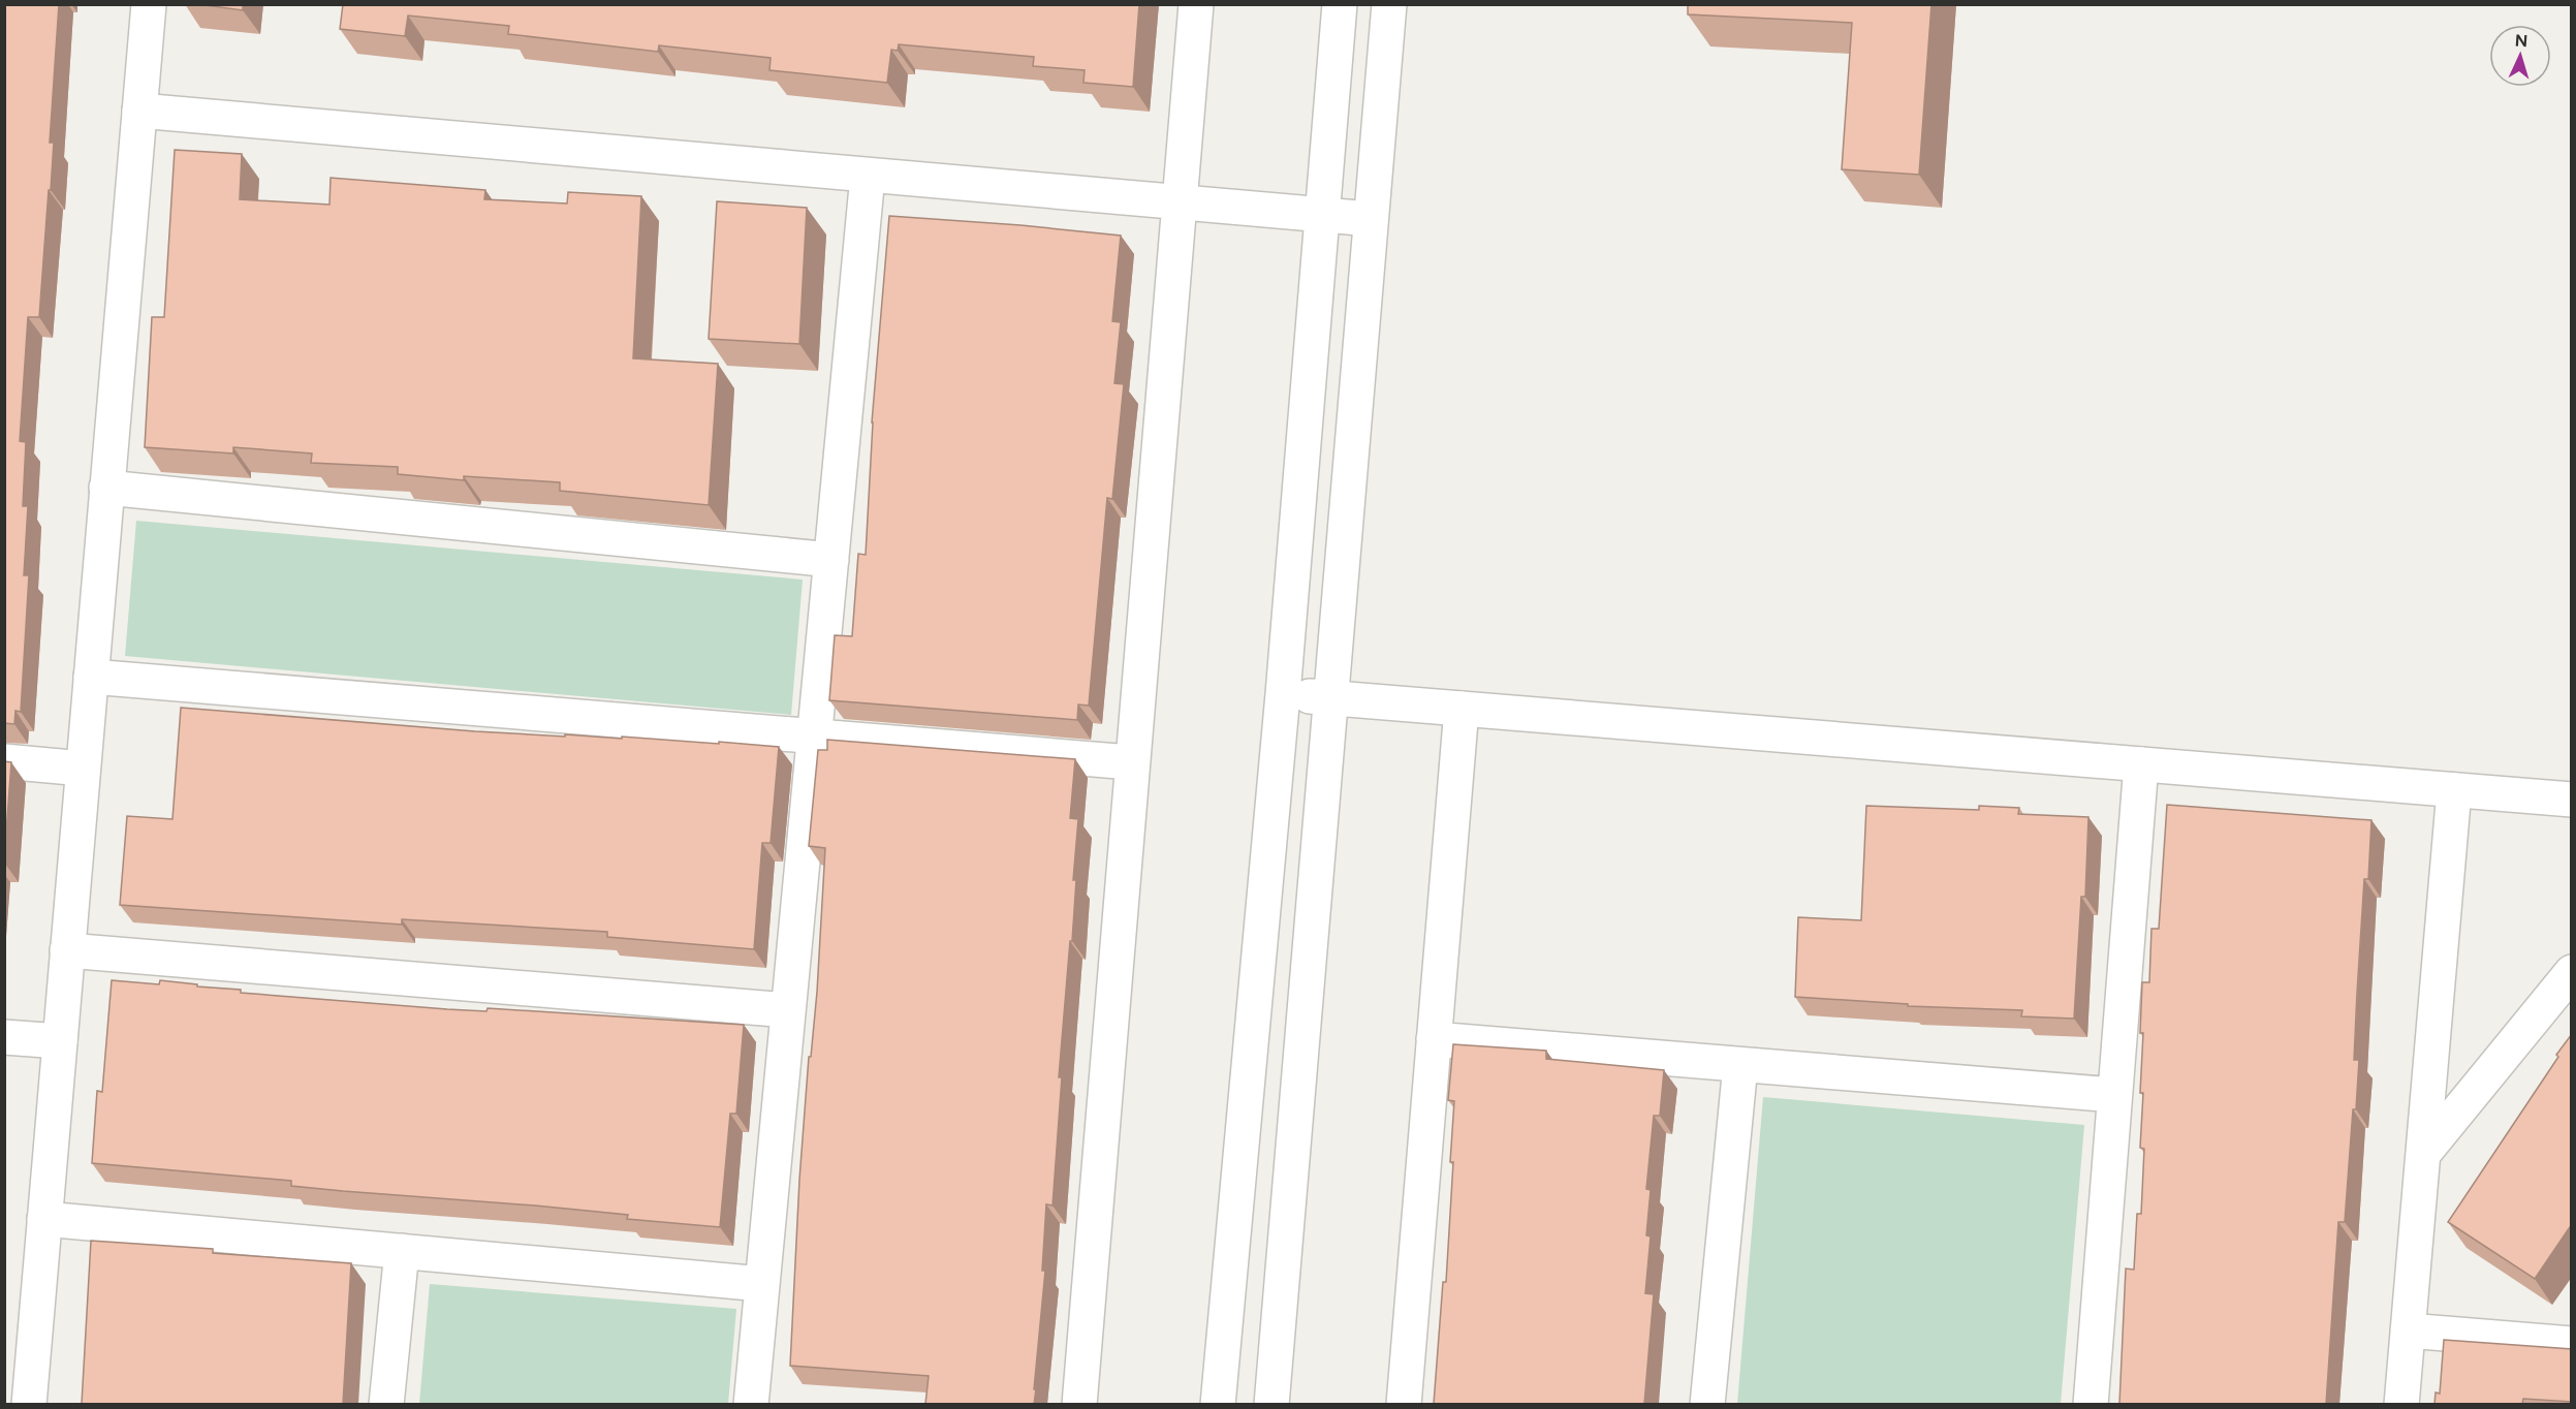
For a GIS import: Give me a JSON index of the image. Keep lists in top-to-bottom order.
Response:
{
  "north": "top"
}
